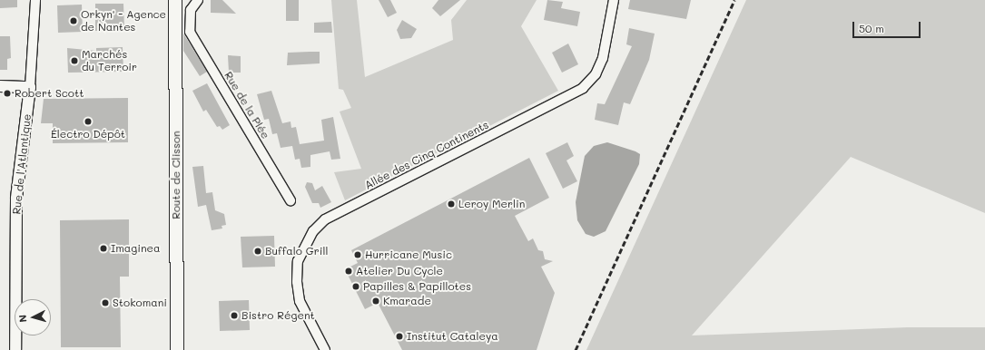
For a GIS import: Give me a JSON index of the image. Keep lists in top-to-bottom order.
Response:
{
  "streets": {
    "main road": ["Route de Clisson"],
    "street": ["Rue de la Plée", "Allée des Cinq Continents", "Rue de l'Atlantique"]
  },
  "places": [
    "Orkyn' - Agence de Nantes",
    "Marchés du Terroir",
    "Robert Scott",
    "Électro Dépôt",
    "Leroy Merlin",
    "Imaginea",
    "Buffalo Grill",
    "Hurricane Music",
    "Atelier Du Cycle",
    "Papilles & Papillotes",
    "Kmarade",
    "Stokomani",
    "Bistro Régent",
    "Institut Cataleya"
  ],
  "scale_bar": "50 m",
  "north": "left"
}
